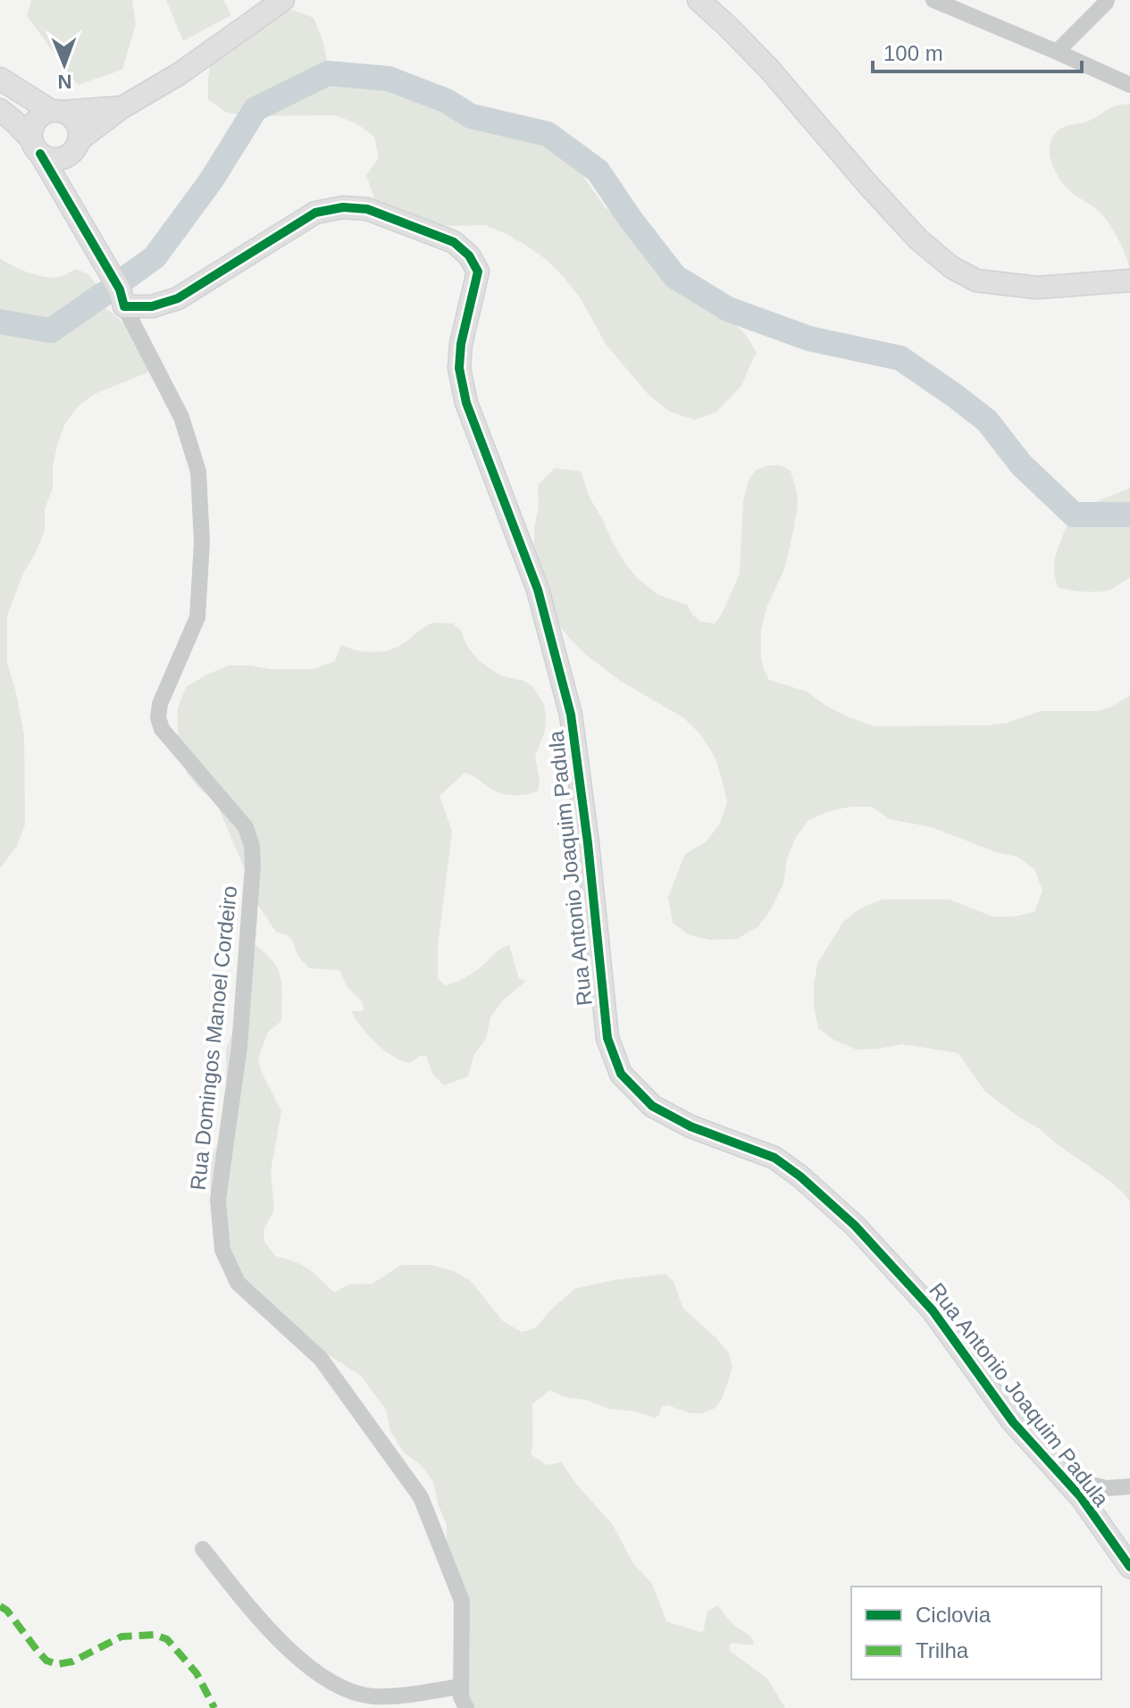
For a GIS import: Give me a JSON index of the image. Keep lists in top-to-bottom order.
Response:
{
  "streets": {
    "street": ["Rua Antonio Joaquim Padula", "Rua Domingos Manoel Cordeiro"]
  },
  "crossings": [
    ["Rua Antonio Joaquim Padula", "Rua Domingos Manoel Cordeiro"]
  ],
  "legend": ["Ciclovia", "Trilha"],
  "scale_bar": "100 m",
  "north": "bottom"
}
